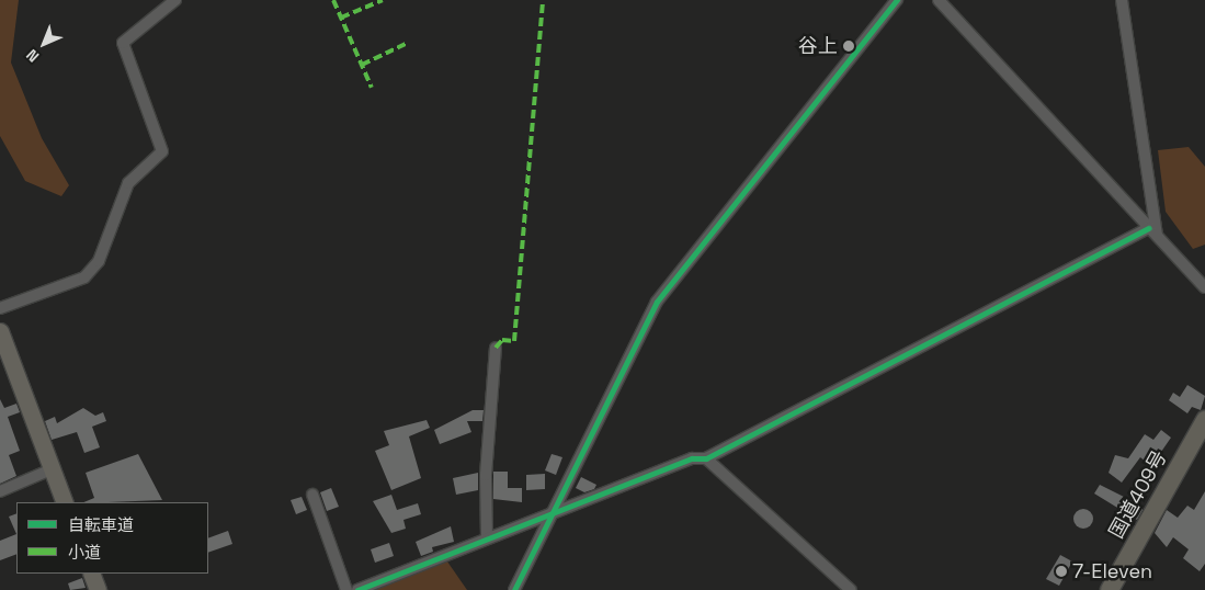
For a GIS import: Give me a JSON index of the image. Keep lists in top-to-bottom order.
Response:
{
  "streets": {
    "highway": ["国道409号"]
  },
  "places": ["谷上", "7-Eleven"],
  "legend": ["自転車道", "小道"],
  "north": "bottom left"
}
